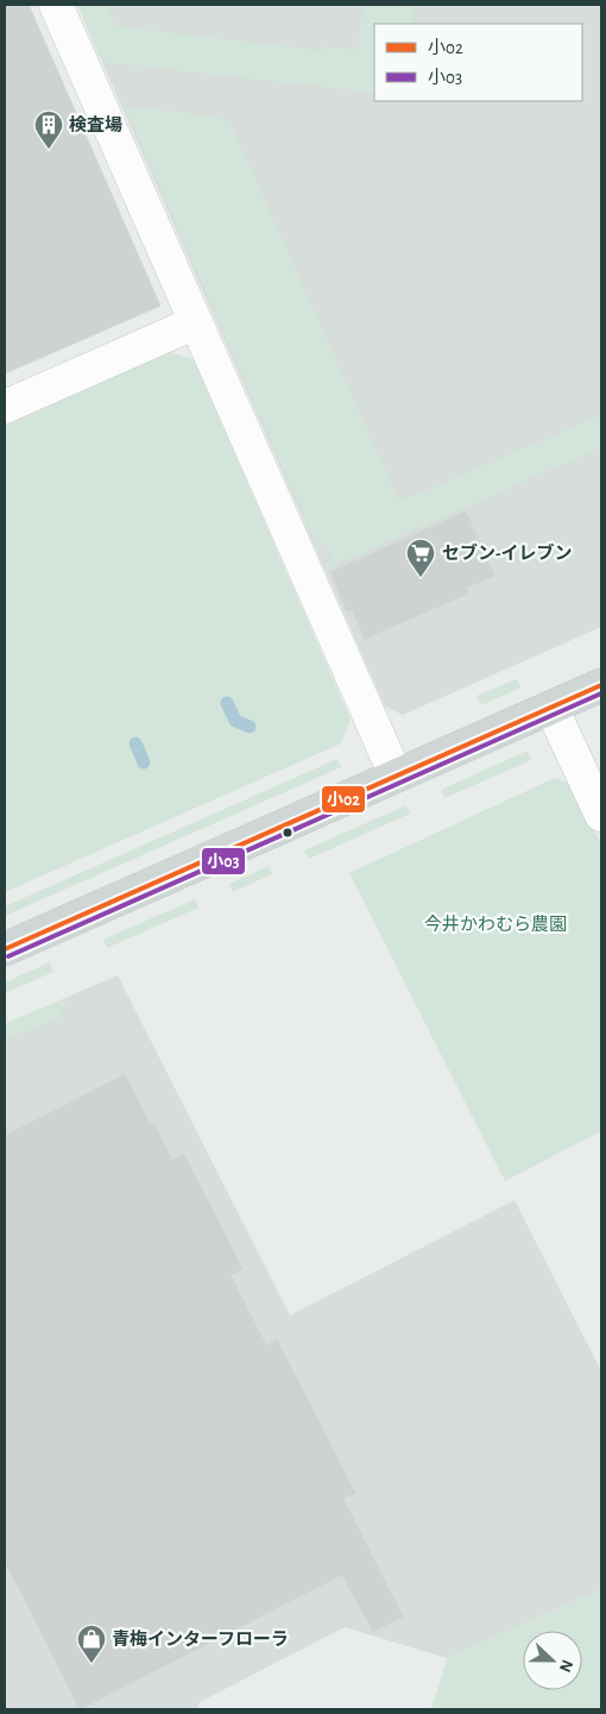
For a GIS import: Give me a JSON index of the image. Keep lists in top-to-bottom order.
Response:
{
  "parks": ["今井かわむら農園"],
  "places": {
    "building": ["検査場"],
    "supermarket": ["セブン-イレブン"],
    "shop": ["青梅インターフローラ"]
  },
  "lines": ["transit line 小02", "transit line 小03"],
  "legend": ["小02", "小03"],
  "north": "right"
}
